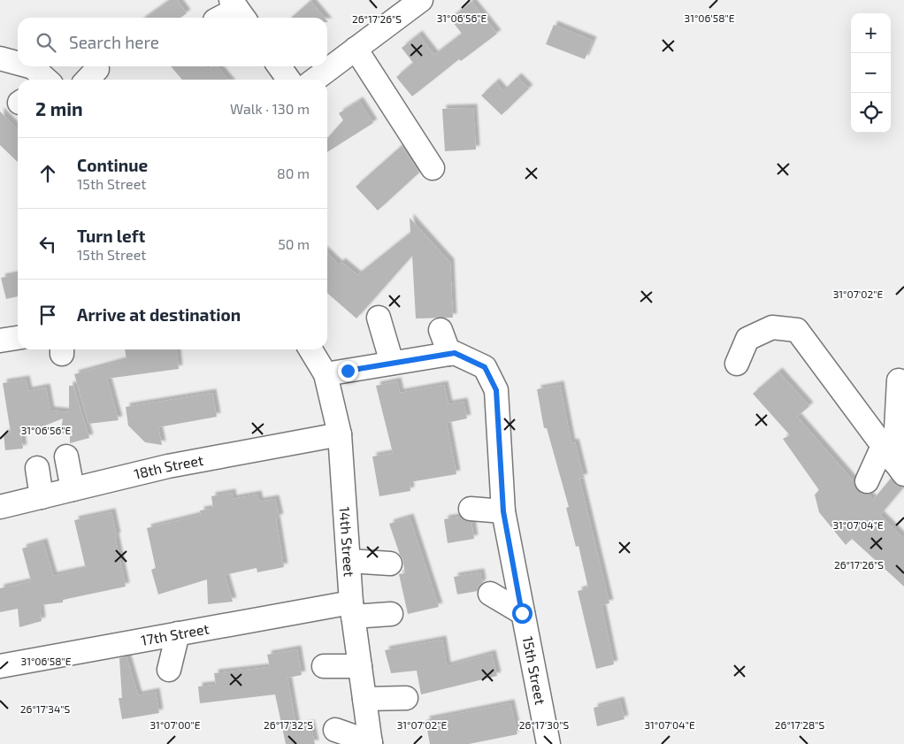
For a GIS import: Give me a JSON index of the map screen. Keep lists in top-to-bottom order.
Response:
{
  "streets": {
    "street": [
      "18th Street",
      "14th Street",
      "17th Street",
      "15th Street"
    ]
  },
  "crossings": [
    ["18th Street", "14th Street"],
    ["14th Street", "17th Street"],
    ["14th Street", "15th Street"]
  ],
  "page": {
    "map_buttons": ["+", "−"],
    "search": "Search here",
    "heading": ["2 min", "Walk · 130 m"],
    "list": [
      ["Continue", "15th Street", "80 m"],
      ["Turn left", "15th Street", "50 m"],
      "Arrive at destination"
    ]
  },
  "coordinates": [
    "31°06'56\"E",
    "31°06'58\"E",
    "26°17'26\"S",
    "31°07'02\"E",
    "31°07'04\"E",
    "26°17'34\"S",
    "26°17'32\"S",
    "26°17'30\"S",
    "26°17'28\"S",
    "31°07'00\"E"
  ]
}
